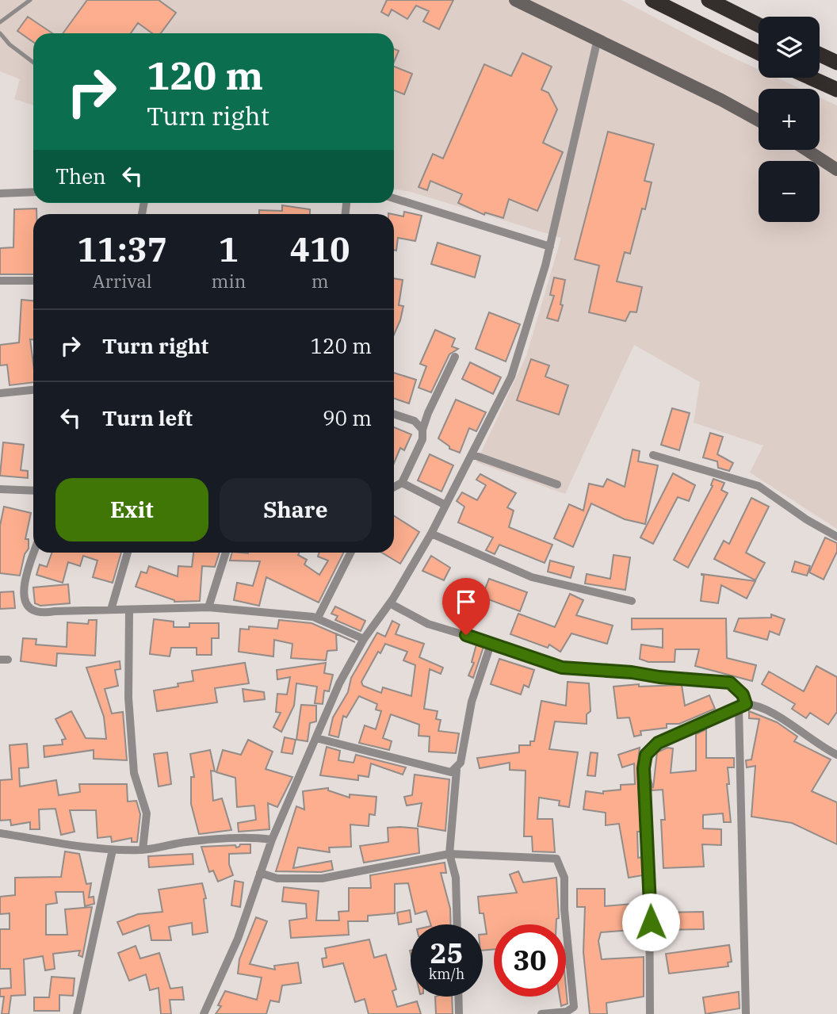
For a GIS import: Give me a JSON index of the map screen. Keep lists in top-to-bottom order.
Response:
{
  "page": {
    "map_buttons": ["+", "−"],
    "turn": ["120 m", "Turn right"],
    "then": "Then",
    "eta": [
      "11:37",
      "Arrival",
      "1",
      "min",
      "410",
      "m"
    ],
    "list": [
      {
        "name": "Turn right",
        "value": "120 m"
      },
      {
        "name": "Turn left",
        "value": "90 m"
      }
    ],
    "buttons": ["Exit", "Share"],
    "speed": "25 km/h",
    "limit": "30"
  }
}
